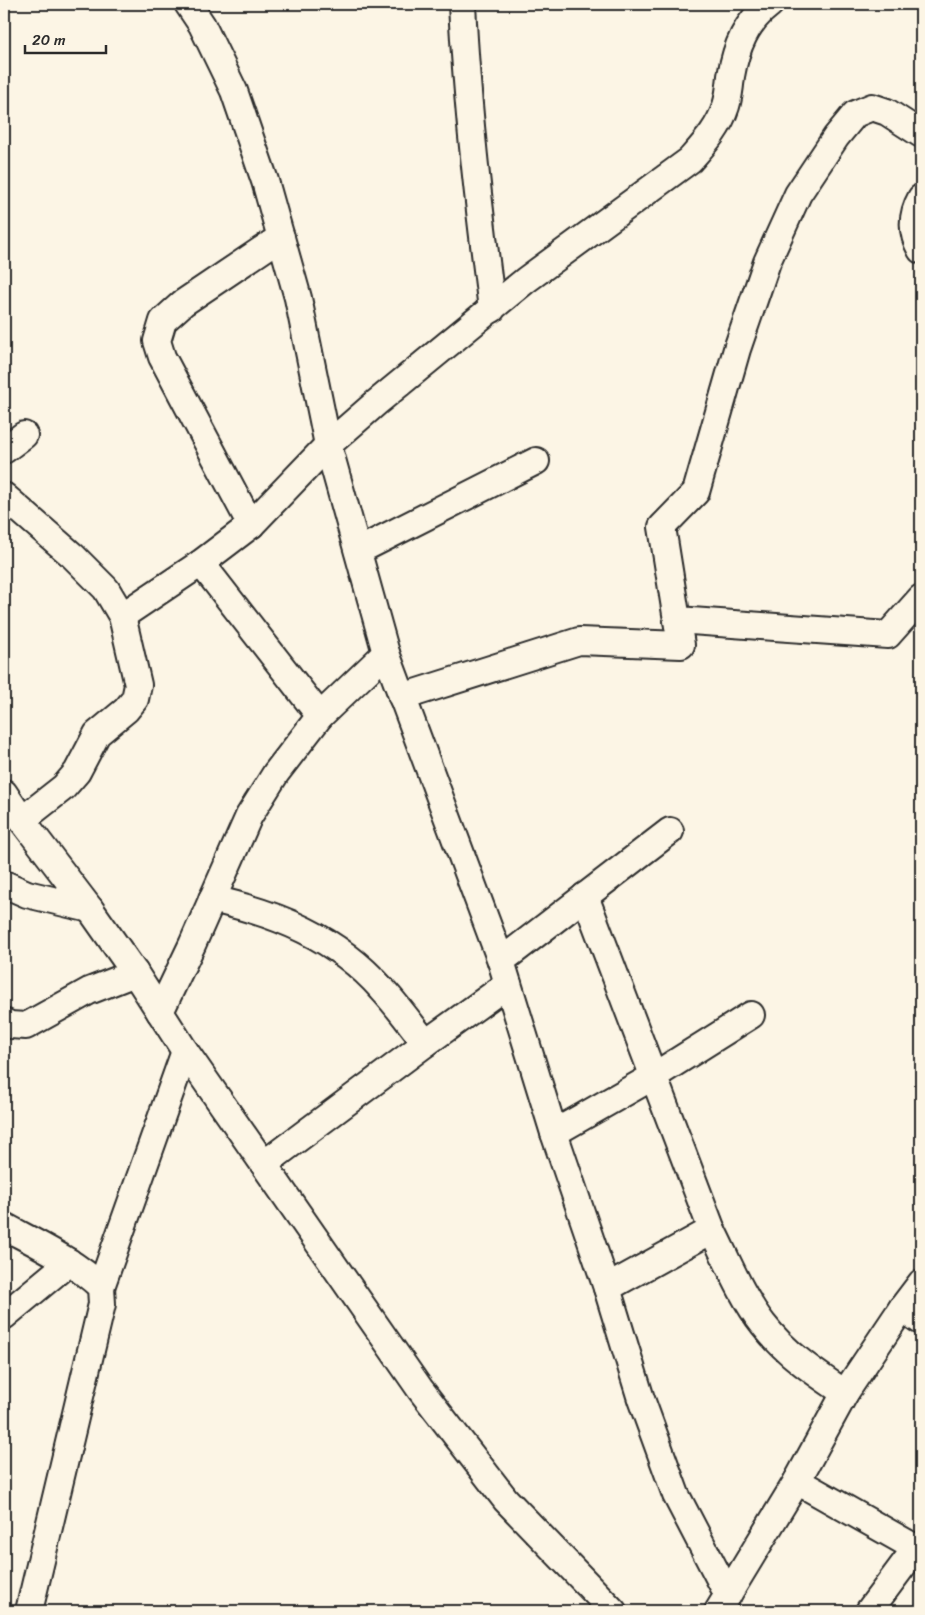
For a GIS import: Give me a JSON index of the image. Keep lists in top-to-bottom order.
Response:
{
  "scale_bar": "20 m"
}
